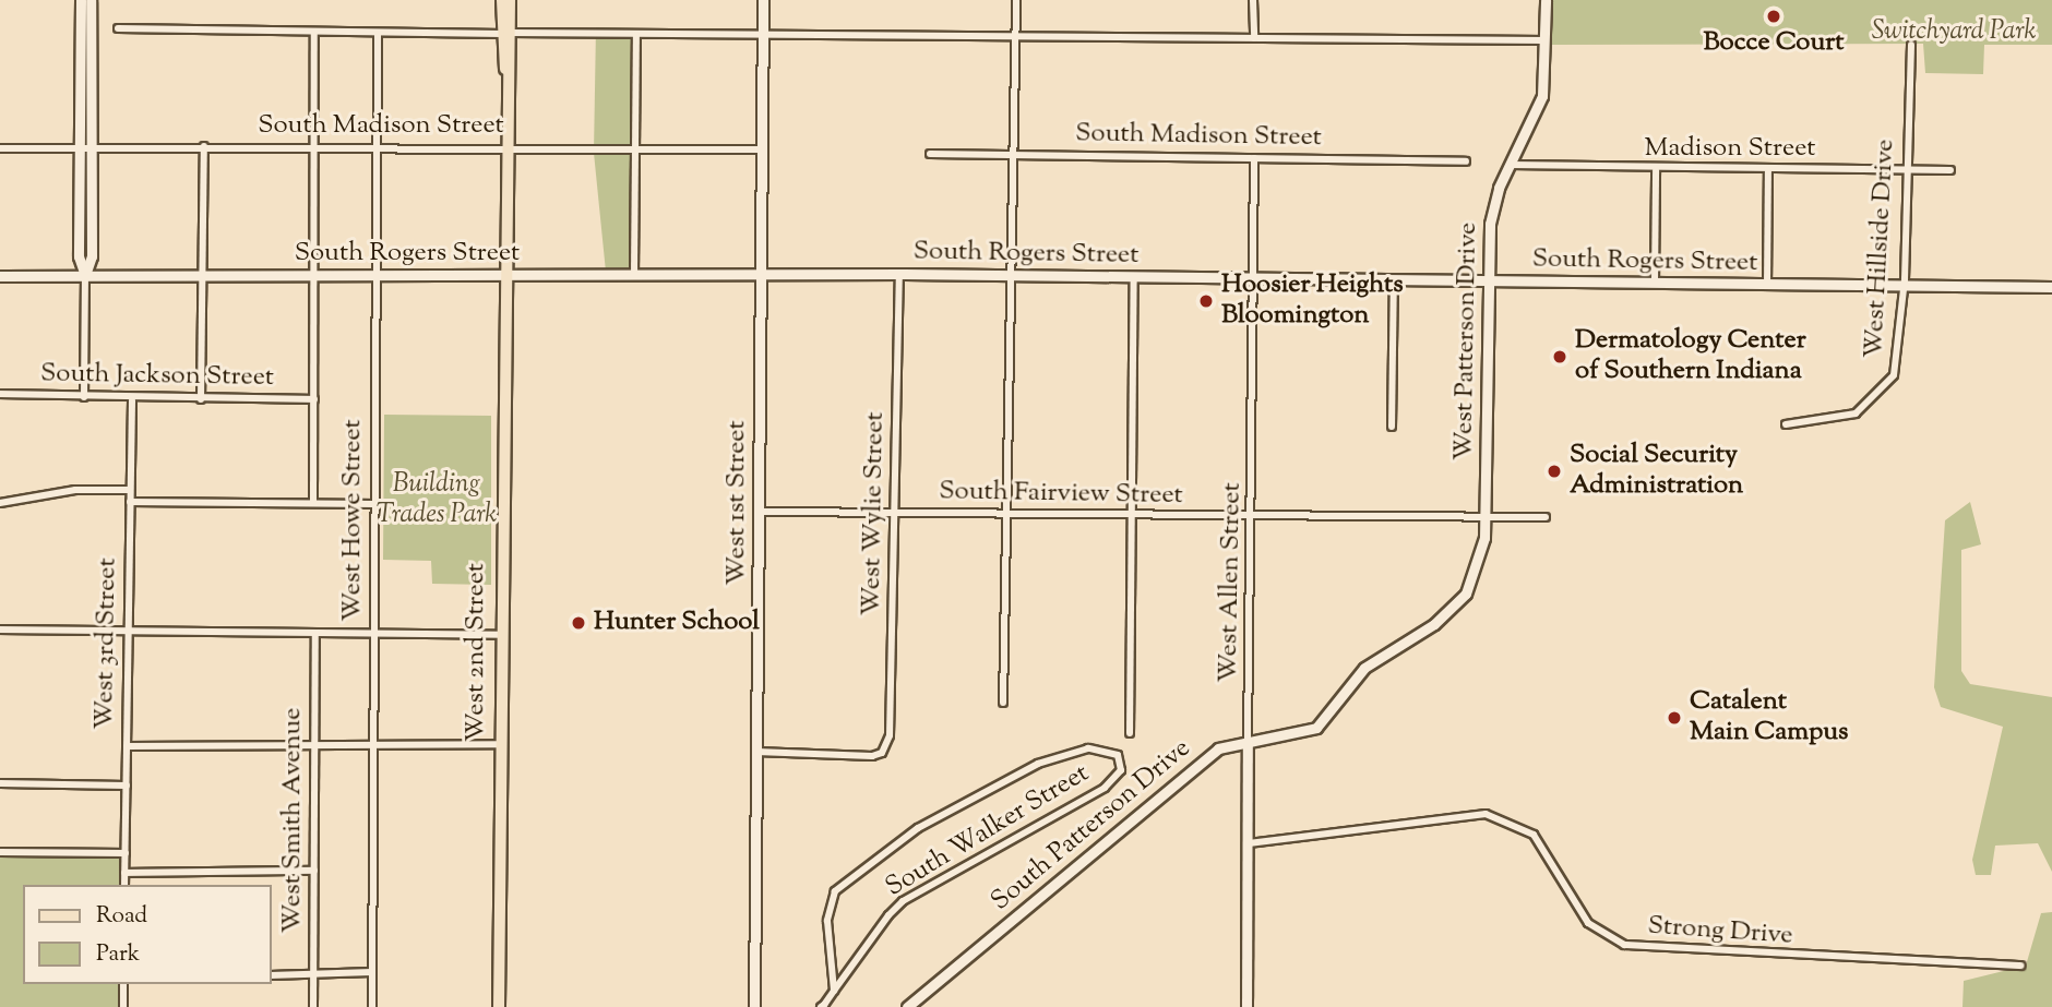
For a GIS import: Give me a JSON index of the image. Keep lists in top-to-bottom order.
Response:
{
  "streets": {
    "main road": ["West 2nd Street"],
    "street": [
      "South Madison Street",
      "Madison Street",
      "West Hillside Drive",
      "South Rogers Street",
      "West Patterson Drive",
      "South Jackson Street",
      "South Fairview Street",
      "West 1st Street",
      "West Wylie Street",
      "West Howe Street",
      "West Allen Street",
      "West 3rd Street",
      "West Smith Avenue",
      "South Patterson Drive",
      "South Walker Street",
      "Strong Drive"
    ]
  },
  "crossings": [
    ["South Madison Street", "West 1st Street"],
    ["South Madison Street", "West Howe Street"],
    ["South Madison Street", "West Allen Street"],
    ["South Madison Street", "West 2nd Street"],
    ["Madison Street", "West Hillside Drive"],
    ["Madison Street", "West Patterson Drive"],
    ["West Hillside Drive", "South Rogers Street"],
    ["South Rogers Street", "West Patterson Drive"],
    ["South Rogers Street", "West 1st Street"],
    ["South Rogers Street", "West Wylie Street"],
    ["South Rogers Street", "West Howe Street"],
    ["South Rogers Street", "West Allen Street"],
    ["South Rogers Street", "West 2nd Street"],
    ["West Patterson Drive", "South Fairview Street"],
    ["West Patterson Drive", "South Patterson Drive"],
    ["South Jackson Street", "West 3rd Street"],
    ["South Fairview Street", "West 1st Street"],
    ["South Fairview Street", "West Wylie Street"],
    ["South Fairview Street", "West Allen Street"],
    ["South Fairview Street", "South Patterson Drive"],
    ["West 1st Street", "West Wylie Street"],
    ["West Allen Street", "South Patterson Drive"],
    ["West Allen Street", "Strong Drive"]
  ],
  "parks": ["Switchyard Park", "Building Trades Park"],
  "places": [
    "Bocce Court",
    "Hoosier Heights Bloomington",
    "Dermatology Center of Southern Indiana",
    "Social Security Administration",
    "Hunter School",
    "Catalent Main Campus"
  ],
  "legend": ["Road", "Park"]
}
